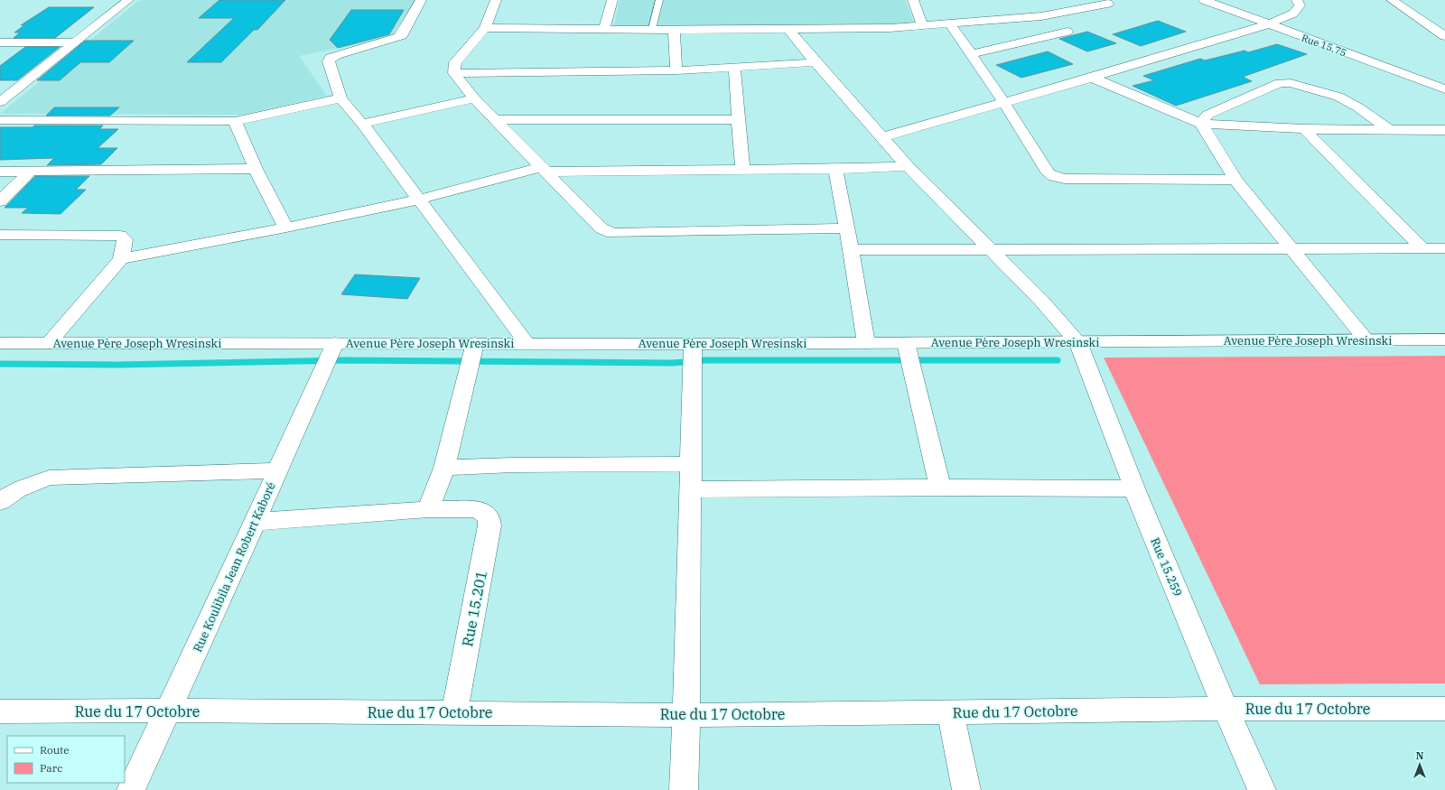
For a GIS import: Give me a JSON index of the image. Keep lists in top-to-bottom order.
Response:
{
  "streets": {
    "street": [
      "Rue 15.75",
      "Avenue Père Joseph Wresinski",
      "Rue Koulibila Jean Robert Kaboré",
      "Rue 15.259",
      "Rue 15.201",
      "Rue du 17 Octobre"
    ]
  },
  "crossings": [
    ["Avenue Père Joseph Wresinski", "Rue Koulibila Jean Robert Kaboré"],
    ["Avenue Père Joseph Wresinski", "Rue 15.259"],
    ["Rue Koulibila Jean Robert Kaboré", "Rue du 17 Octobre"],
    ["Rue 15.259", "Rue du 17 Octobre"],
    ["Rue 15.201", "Rue du 17 Octobre"]
  ],
  "legend": ["Route", "Parc"],
  "north": "top"
}
